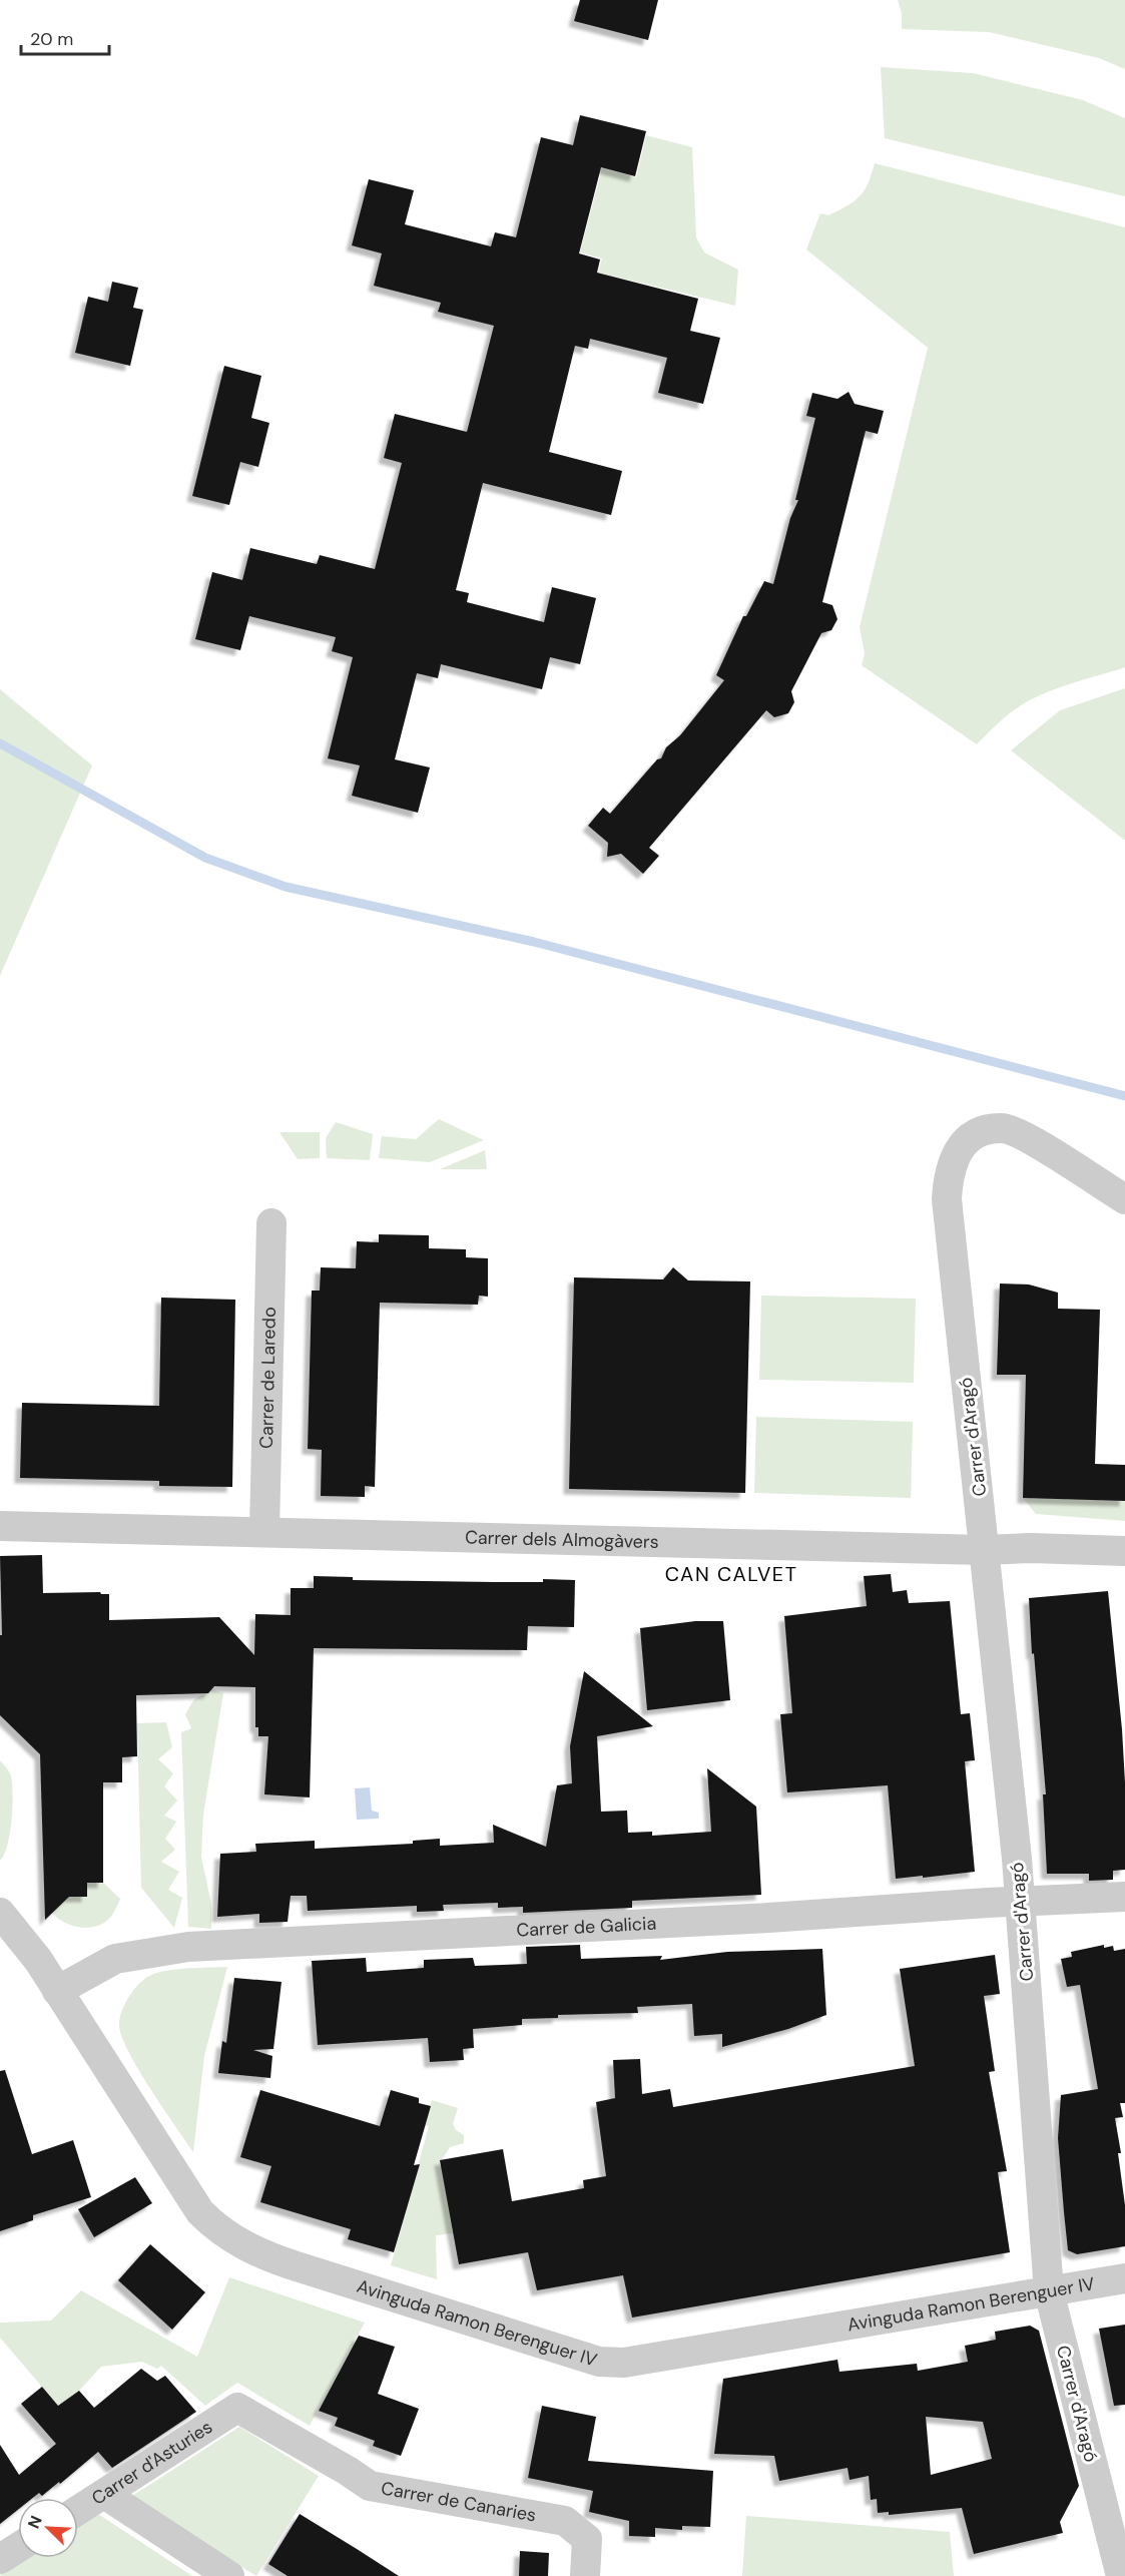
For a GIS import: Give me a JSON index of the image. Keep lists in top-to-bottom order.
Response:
{
  "streets": {
    "street": [
      "Carrer de Laredo",
      "Carrer d'Aragó",
      "Carrer dels Almogàvers",
      "Carrer de Galicia",
      "Avinguda Ramon Berenguer IV",
      "Carrer d'Asturies",
      "Carrer de Canaries"
    ]
  },
  "crossings": [
    ["Carrer de Laredo", "Carrer dels Almogàvers"],
    ["Carrer d'Aragó", "Carrer dels Almogàvers"],
    ["Carrer d'Aragó", "Carrer de Galicia"],
    ["Carrer d'Aragó", "Avinguda Ramon Berenguer IV"],
    ["Carrer de Galicia", "Avinguda Ramon Berenguer IV"],
    ["Carrer d'Asturies", "Carrer de Canaries"]
  ],
  "districts": ["CAN CALVET"],
  "scale_bar": "20 m",
  "north": "top left"
}
